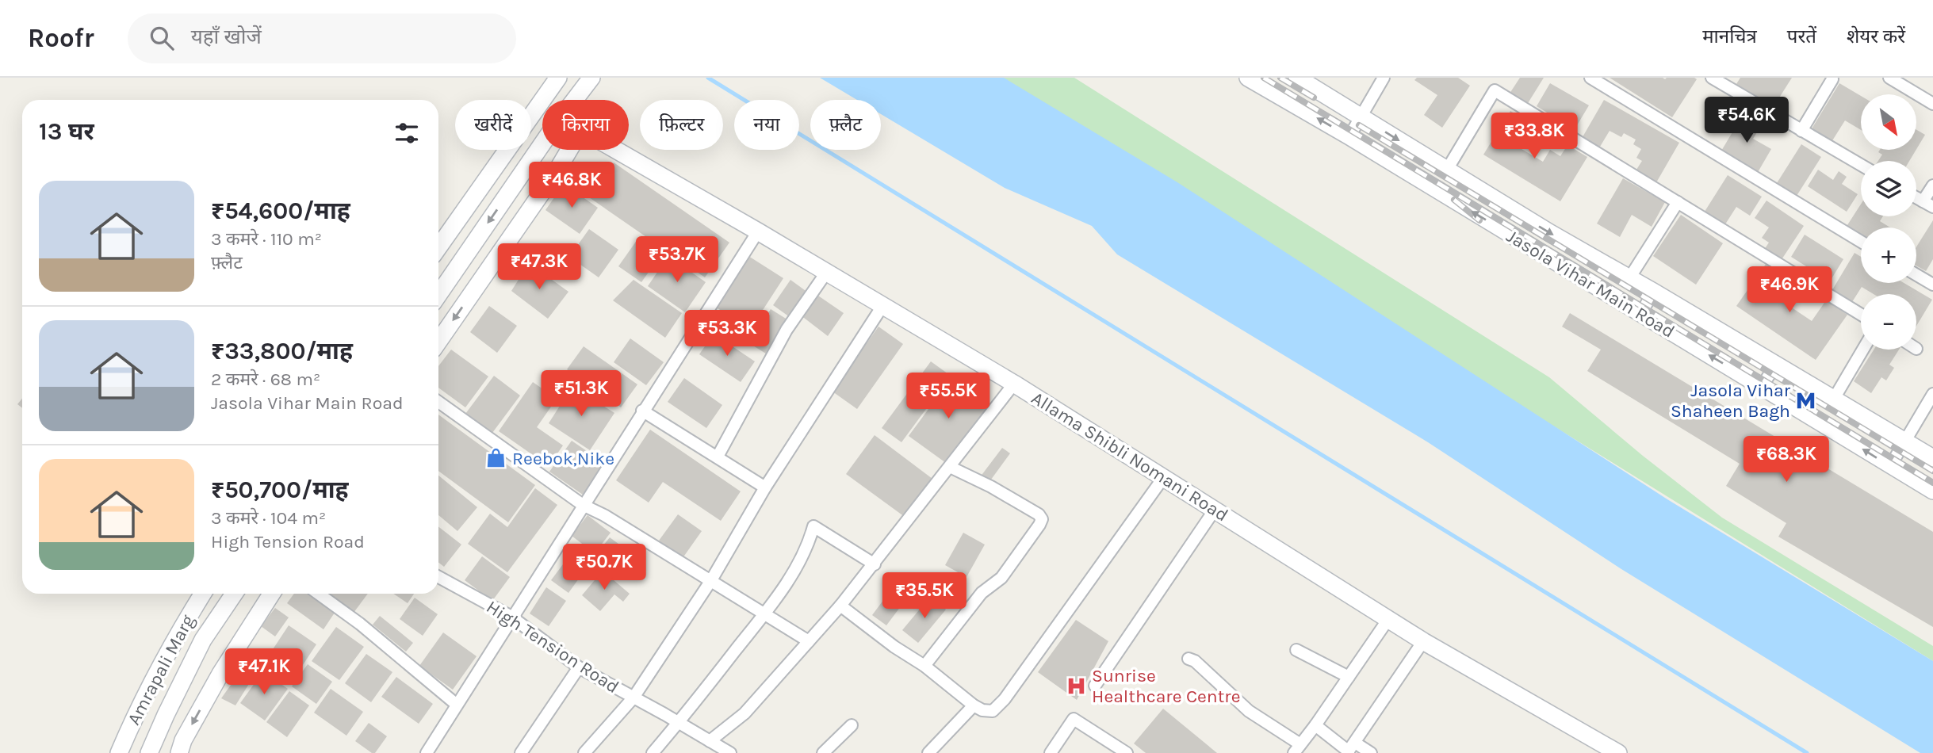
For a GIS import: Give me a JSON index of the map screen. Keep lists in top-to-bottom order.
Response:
{
  "streets": {
    "street": [
      "Jasola Vihar Main Road",
      "Allama Shibli Nomani Road",
      "High Tension Road",
      "Amrapali Marg"
    ]
  },
  "places": {
    "metro station": ["Jasola Vihar Shaheen Bagh"],
    "shop": ["Reebok,Nike"],
    "hospital": ["Sunrise Healthcare Centre"]
  },
  "north": "bottom right",
  "page": {
    "header": "Roofr",
    "search": "यहाँ खोजें",
    "nav": ["मानचित्र", "परतें", "शेयर करें"],
    "map_buttons": ["+", "−"],
    "price": [
      "₹54.6K",
      "₹33.8K",
      "₹46.8K",
      "₹53.7K",
      "₹47.3K",
      "₹46.9K",
      "₹53.3K",
      "₹51.3K",
      "₹55.5K",
      "₹68.3K",
      "₹50.7K",
      "₹35.5K",
      "₹47.1K"
    ],
    "chip": [
      "खरीदें",
      "किराया",
      "फ़िल्टर",
      "नया",
      "फ़्लैट"
    ],
    "heading": "13 घर",
    "list": [
      {
        "name": "₹54,600/माह",
        "note": "3 कमरे · 110 m² · फ़्लैट"
      },
      {
        "name": "₹33,800/माह",
        "note": "2 कमरे · 68 m² · Jasola Vihar Main Road"
      },
      {
        "name": "₹50,700/माह",
        "note": "3 कमरे · 104 m² · High Tension Road"
      }
    ]
  }
}
